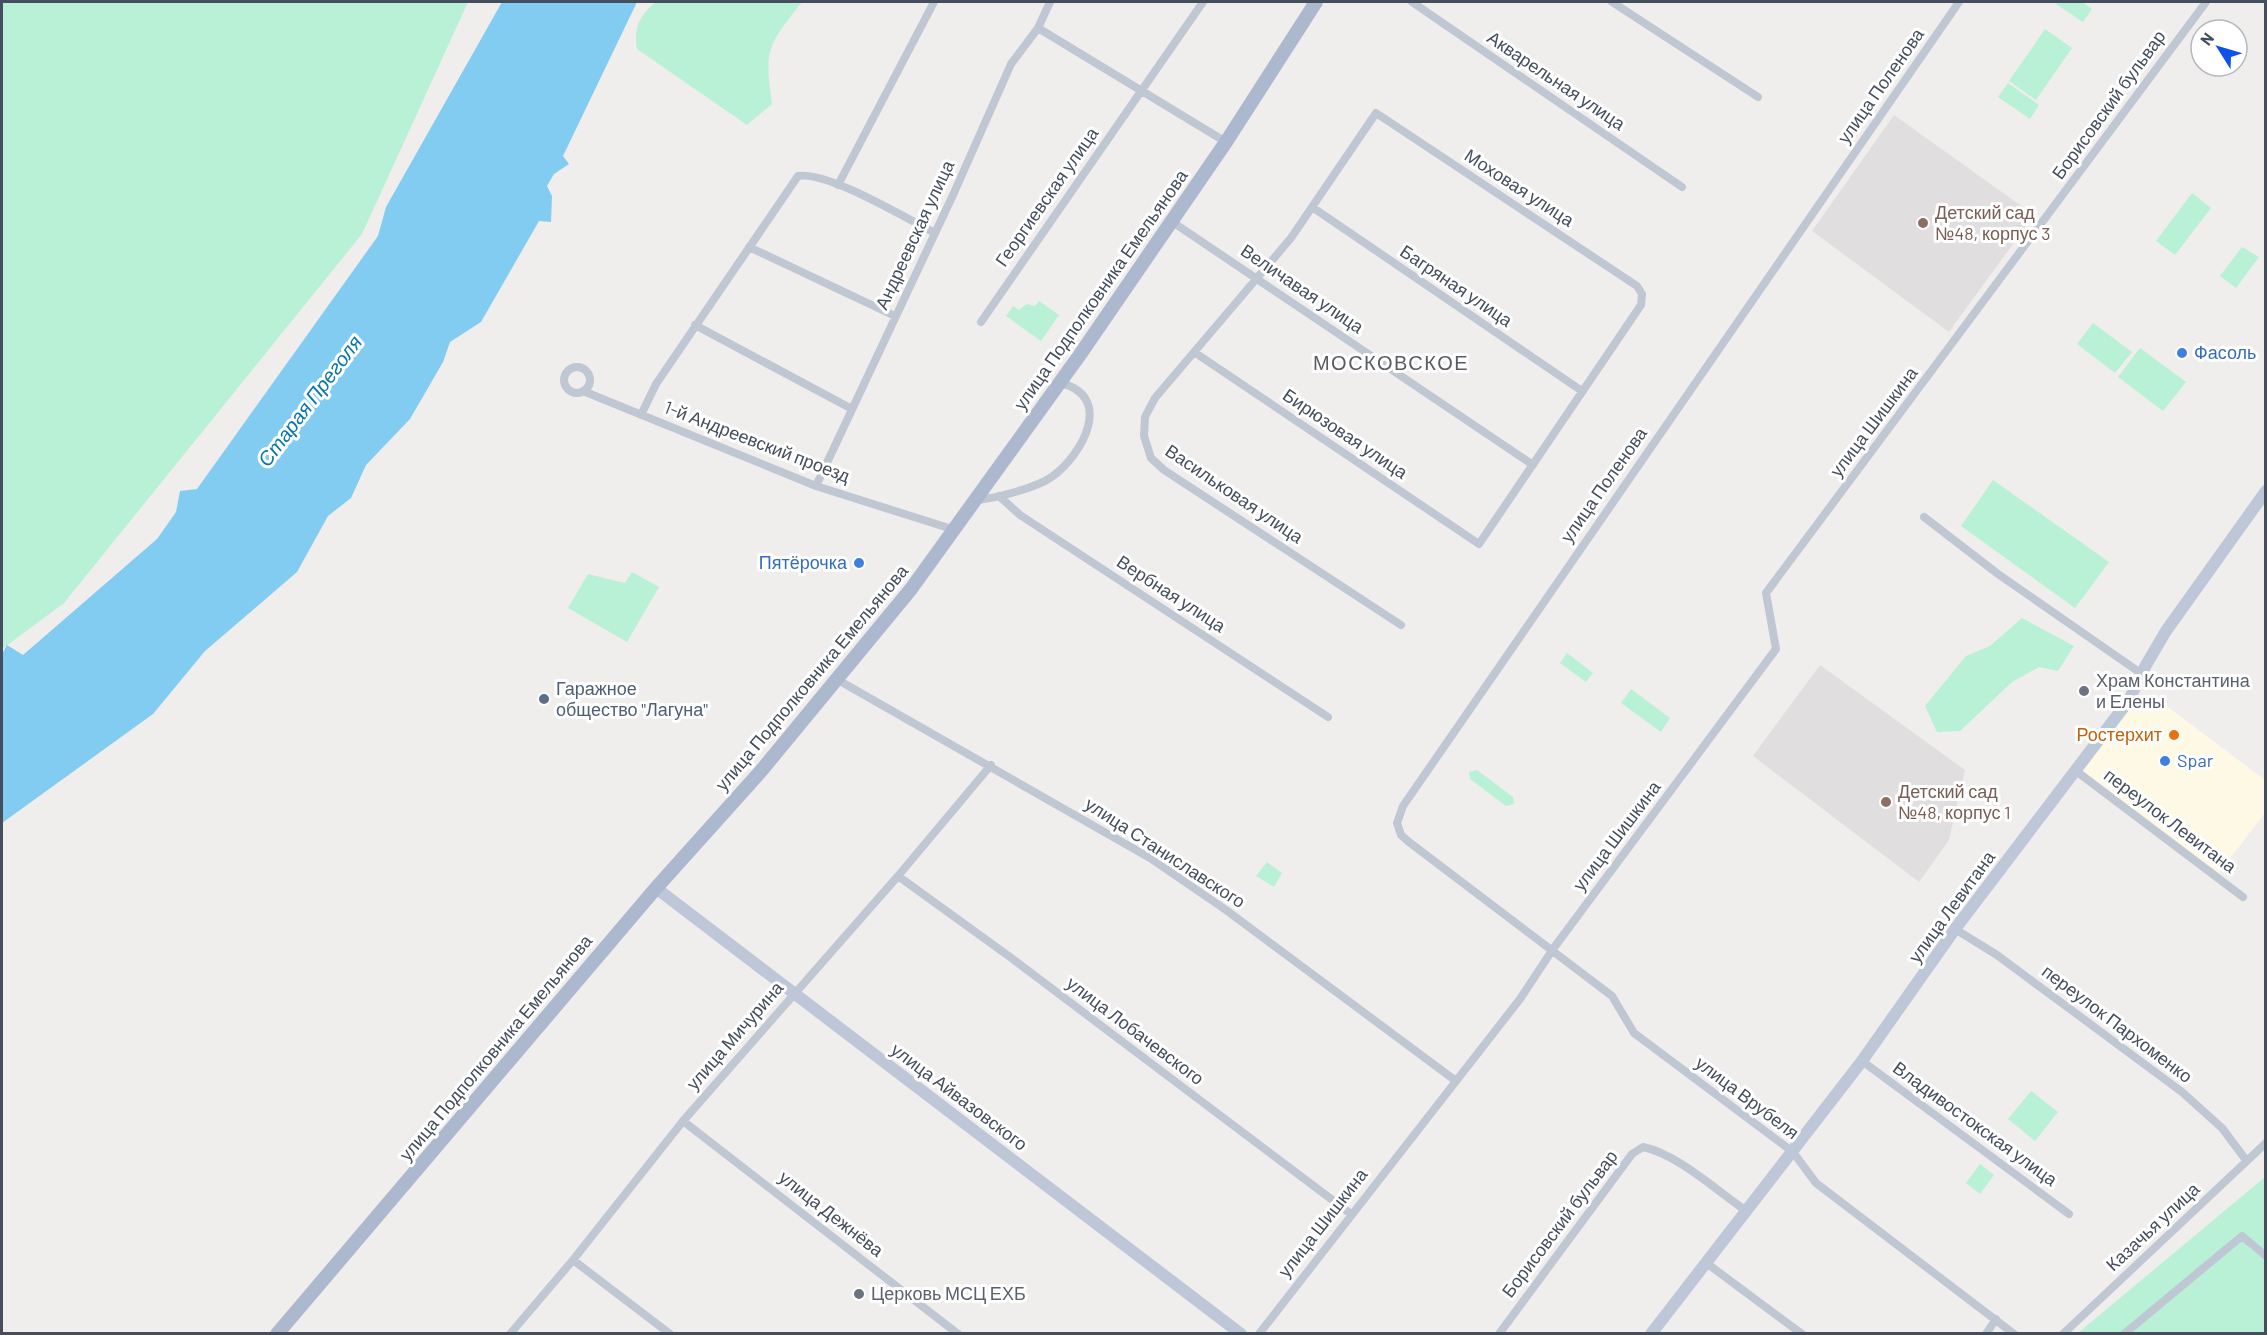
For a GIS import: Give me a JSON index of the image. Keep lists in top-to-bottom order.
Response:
{
  "streets": {
    "main road": ["улица Подполковника Емельянова"],
    "street": [
      "Акварельная улица",
      "улица Поленова",
      "Борисовский бульвар",
      "Моховая улица",
      "Георгиевская улица",
      "Андреевская улица",
      "Багряная улица",
      "Величавая улица",
      "улица Шишкина",
      "Бирюзовая улица",
      "1-й Андреевский проезд",
      "Васильковая улица",
      "Вербная улица",
      "переулок Левитана",
      "улица Станиславского",
      "улица Левитана",
      "переулок Пархоменко",
      "улица Лобачевского",
      "улица Мичурина",
      "улица Айвазовского",
      "улица Врубеля",
      "Владивостокская улица",
      "улица Дежнёва",
      "Казачья улица"
    ]
  },
  "crossings": [
    ["улица Поленова", "улица Шишкина"],
    ["улица Поленова", "улица Врубеля"],
    ["Борисовский бульвар", "улица Шишкина"],
    ["Борисовский бульвар", "улица Левитана"],
    ["Моховая улица", "Багряная улица"],
    ["Моховая улица", "Величавая улица"],
    ["Моховая улица", "Бирюзовая улица"],
    ["Моховая улица", "Васильковая улица"],
    ["Андреевская улица", "1-й Андреевский проезд"],
    ["Величавая улица", "улица Подполковника Емельянова"],
    ["улица Подполковника Емельянова", "1-й Андреевский проезд"],
    ["улица Подполковника Емельянова", "улица Станиславского"],
    ["улица Подполковника Емельянова", "улица Айвазовского"],
    ["улица Шишкина", "улица Станиславского"],
    ["улица Шишкина", "улица Лобачевского"],
    ["улица Шишкина", "улица Врубеля"],
    ["Бирюзовая улица", "Васильковая улица"],
    ["переулок Левитана", "улица Левитана"],
    ["улица Станиславского", "улица Мичурина"],
    ["улица Левитана", "переулок Пархоменко"],
    ["улица Левитана", "улица Врубеля"],
    ["улица Левитана", "Владивостокская улица"],
    ["переулок Пархоменко", "Казачья улица"],
    ["улица Лобачевского", "улица Мичурина"],
    ["улица Мичурина", "улица Айвазовского"],
    ["улица Мичурина", "улица Дежнёва"]
  ],
  "districts": ["МОСКОВСКОЕ"],
  "water": ["Старая Преголя"],
  "places": [
    "Детский сад №48, корпус 3",
    "Фасоль",
    "Пятёрочка",
    "Храм Константина и Елены",
    "Гаражное общество \"Лагуна\"",
    "Ростерхит",
    "Spar",
    "Детский сад №48, корпус 1",
    "Церковь МСЦ ЕХБ"
  ],
  "north": "top left"
}
